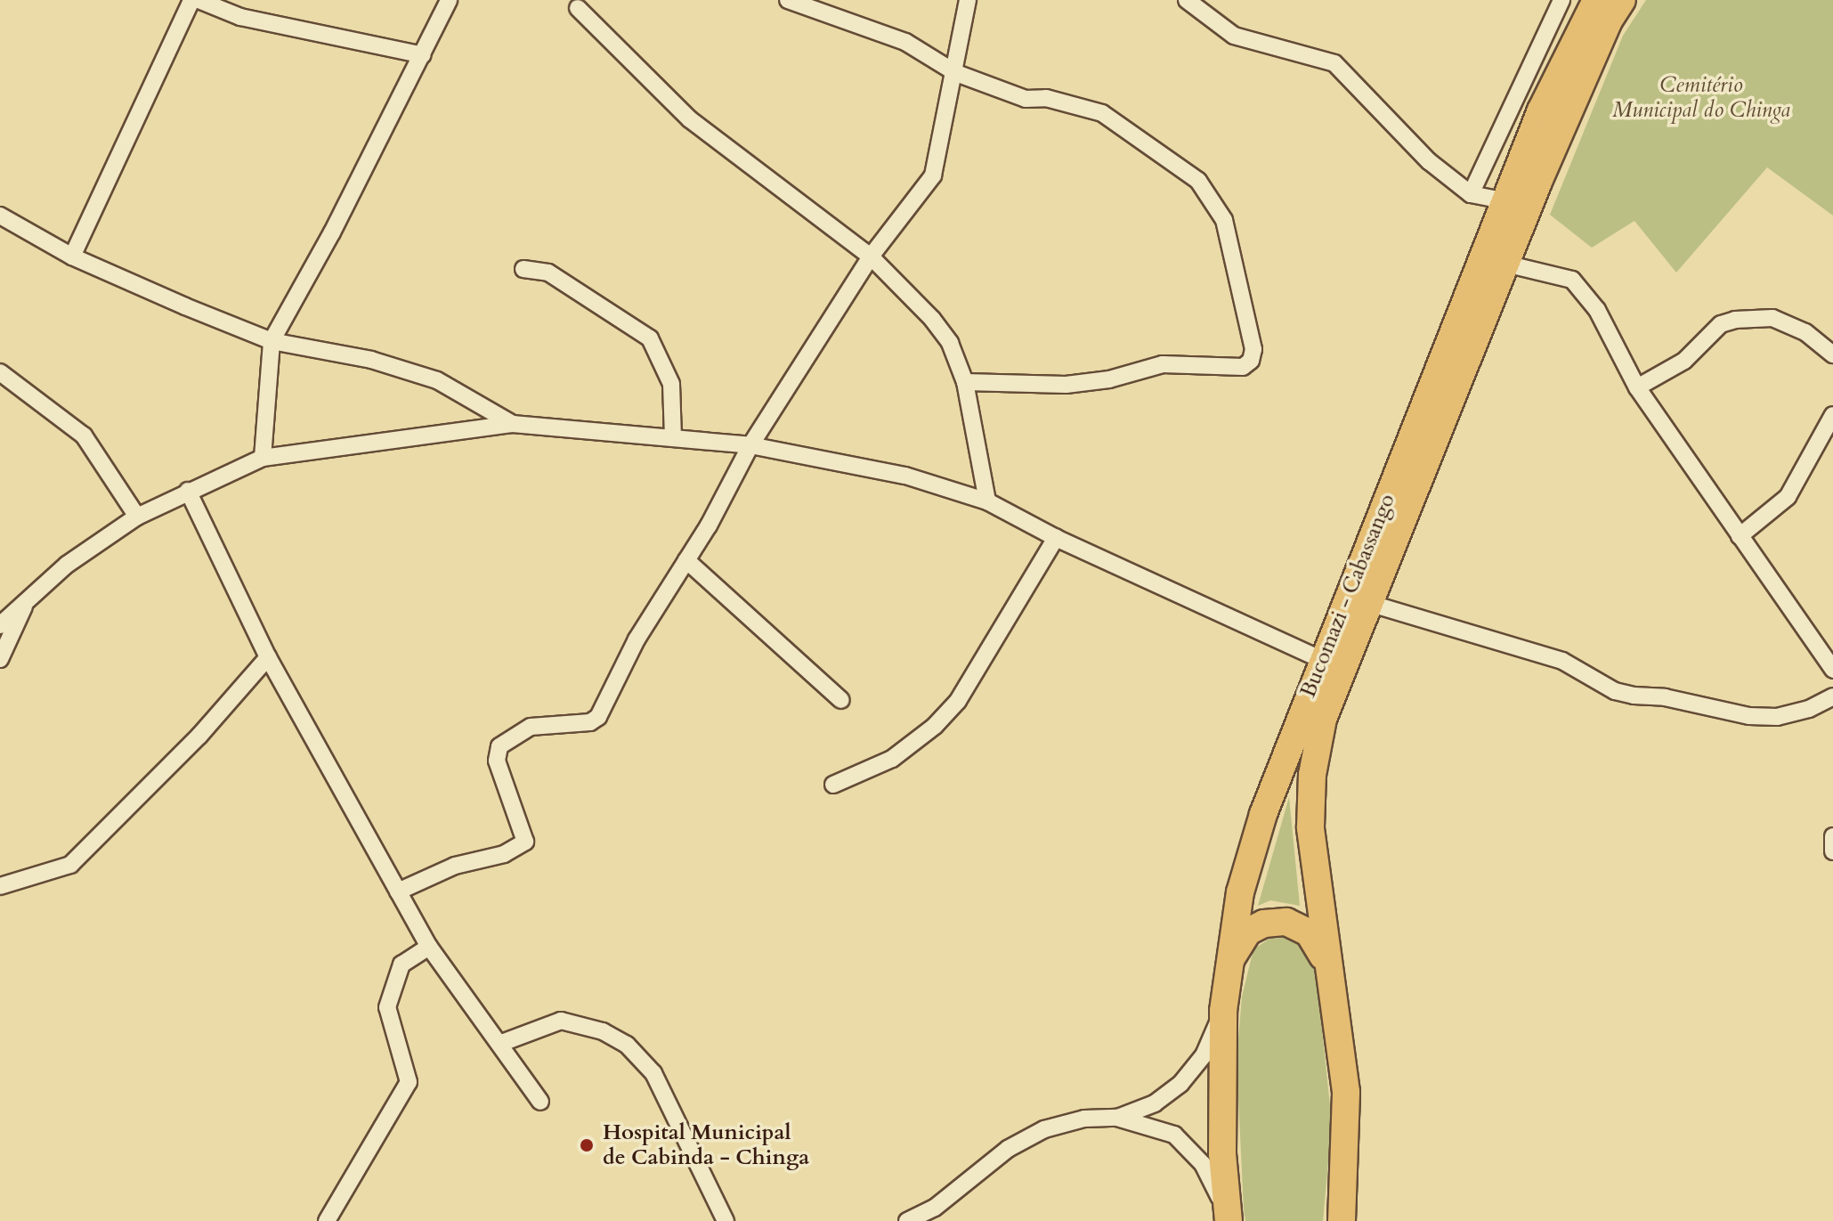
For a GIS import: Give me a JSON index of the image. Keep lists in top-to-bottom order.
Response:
{
  "streets": {
    "main road": ["Bucomazi - Cabassango"]
  },
  "parks": ["Cemitério Municipal do Chinga"],
  "places": ["Hospital Municipal de Cabinda - Chinga"]
}
